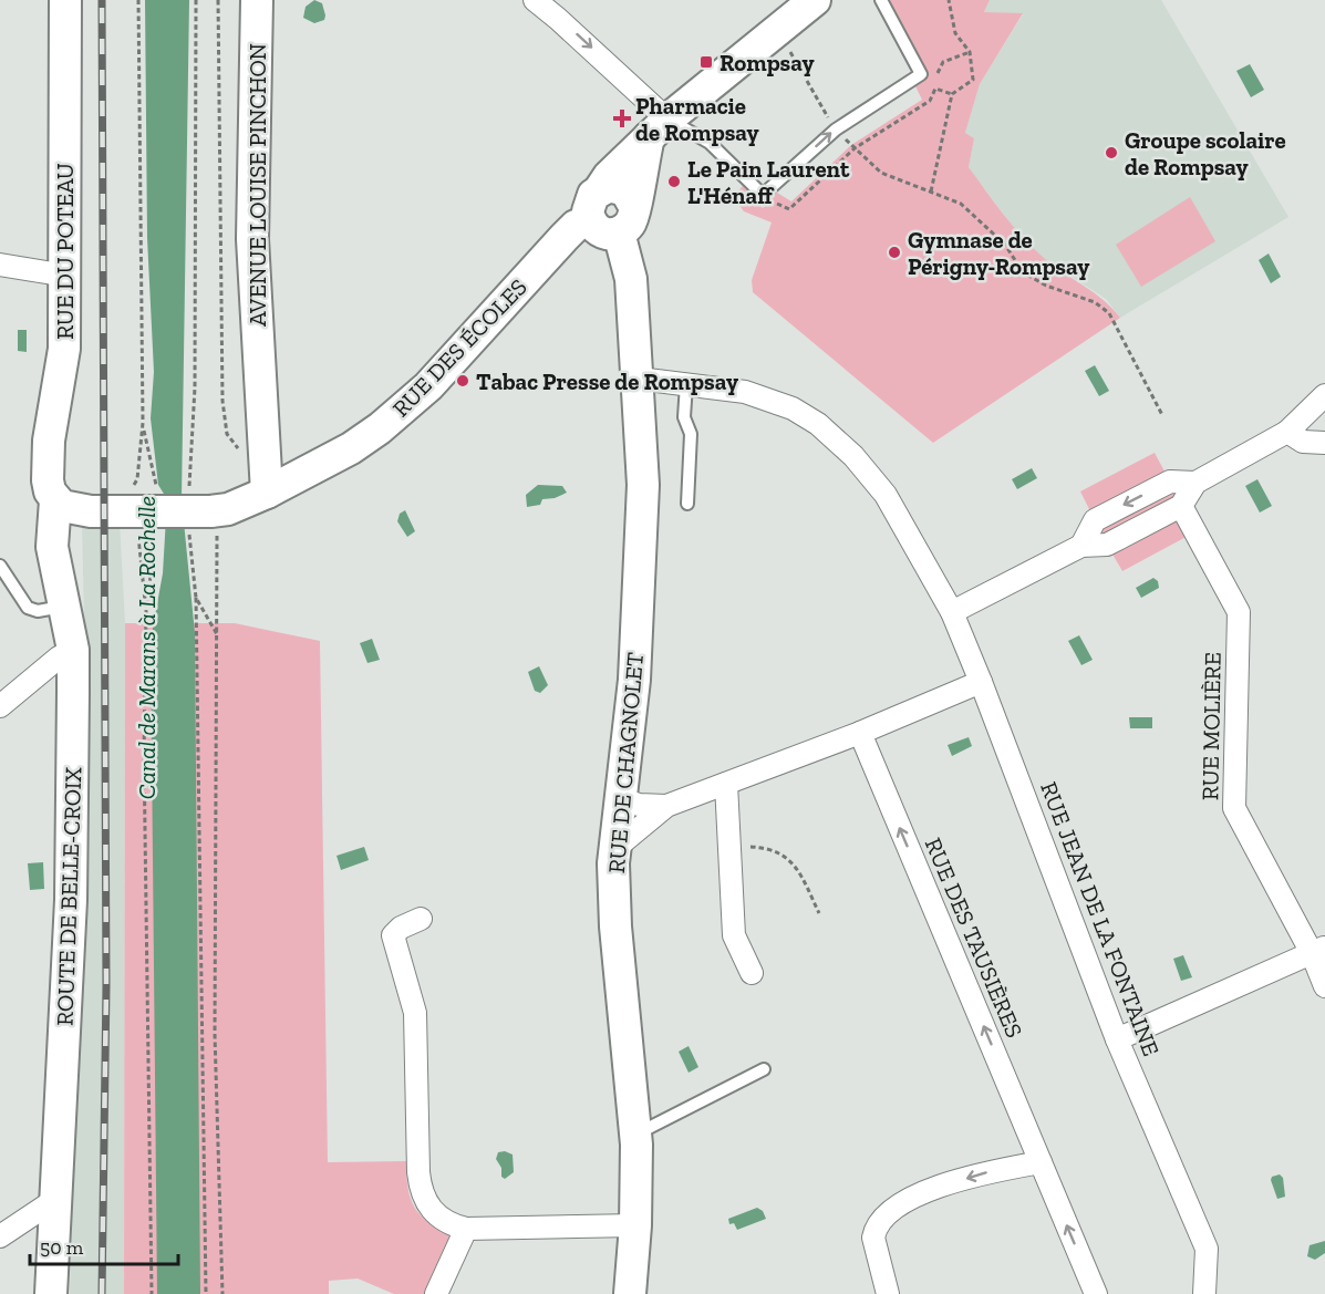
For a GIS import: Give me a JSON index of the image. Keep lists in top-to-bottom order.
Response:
{
  "streets": {
    "street": [
      "AVENUE LOUISE PINCHON",
      "RUE DU POTEAU",
      "RUE DES ÉCOLES",
      "RUE MOLIÈRE",
      "RUE DE CHAGNOLET",
      "ROUTE DE BELLE-CROIX",
      "RUE JEAN DE LA FONTAINE",
      "RUE DES TAUSIÈRES"
    ]
  },
  "crossings": [
    ["AVENUE LOUISE PINCHON", "RUE DES ÉCOLES"],
    ["RUE DU POTEAU", "RUE DES ÉCOLES"],
    ["RUE DU POTEAU", "ROUTE DE BELLE-CROIX"],
    ["RUE DES ÉCOLES", "RUE DE CHAGNOLET"],
    ["RUE DES ÉCOLES", "ROUTE DE BELLE-CROIX"],
    ["RUE DE CHAGNOLET", "RUE JEAN DE LA FONTAINE"]
  ],
  "water": ["Canal de Marans à La Rochelle"],
  "places": {
    "transit": ["Rompsay"],
    "health": ["Pharmacie de Rompsay"],
    "other": [
      "Groupe scolaire de Rompsay",
      "Le Pain Laurent L'Hénaff",
      "Gymnase de Périgny-Rompsay",
      "Tabac Presse de Rompsay"
    ]
  },
  "scale_bar": "50 m"
}
